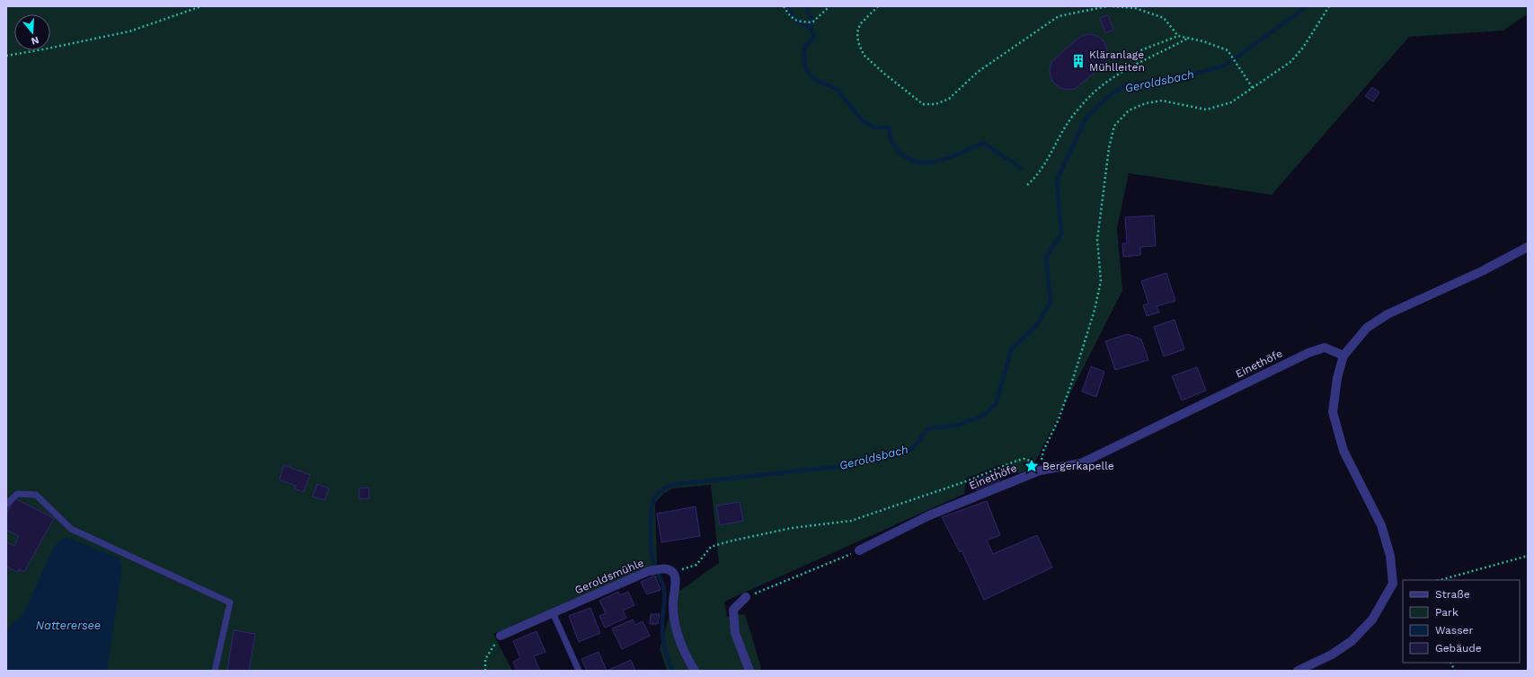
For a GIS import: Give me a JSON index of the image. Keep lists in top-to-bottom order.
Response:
{
  "streets": {
    "street": ["Einethöfe", "Geroldsmühle"]
  },
  "water": ["Geroldsbach", "Natterersee"],
  "places": {
    "building": ["Kläranlage Mühlleiten"],
    "place": ["Bergerkapelle"]
  },
  "legend": [
    "Straße",
    "Park",
    "Wasser",
    "Gebäude"
  ],
  "north": "bottom"
}
